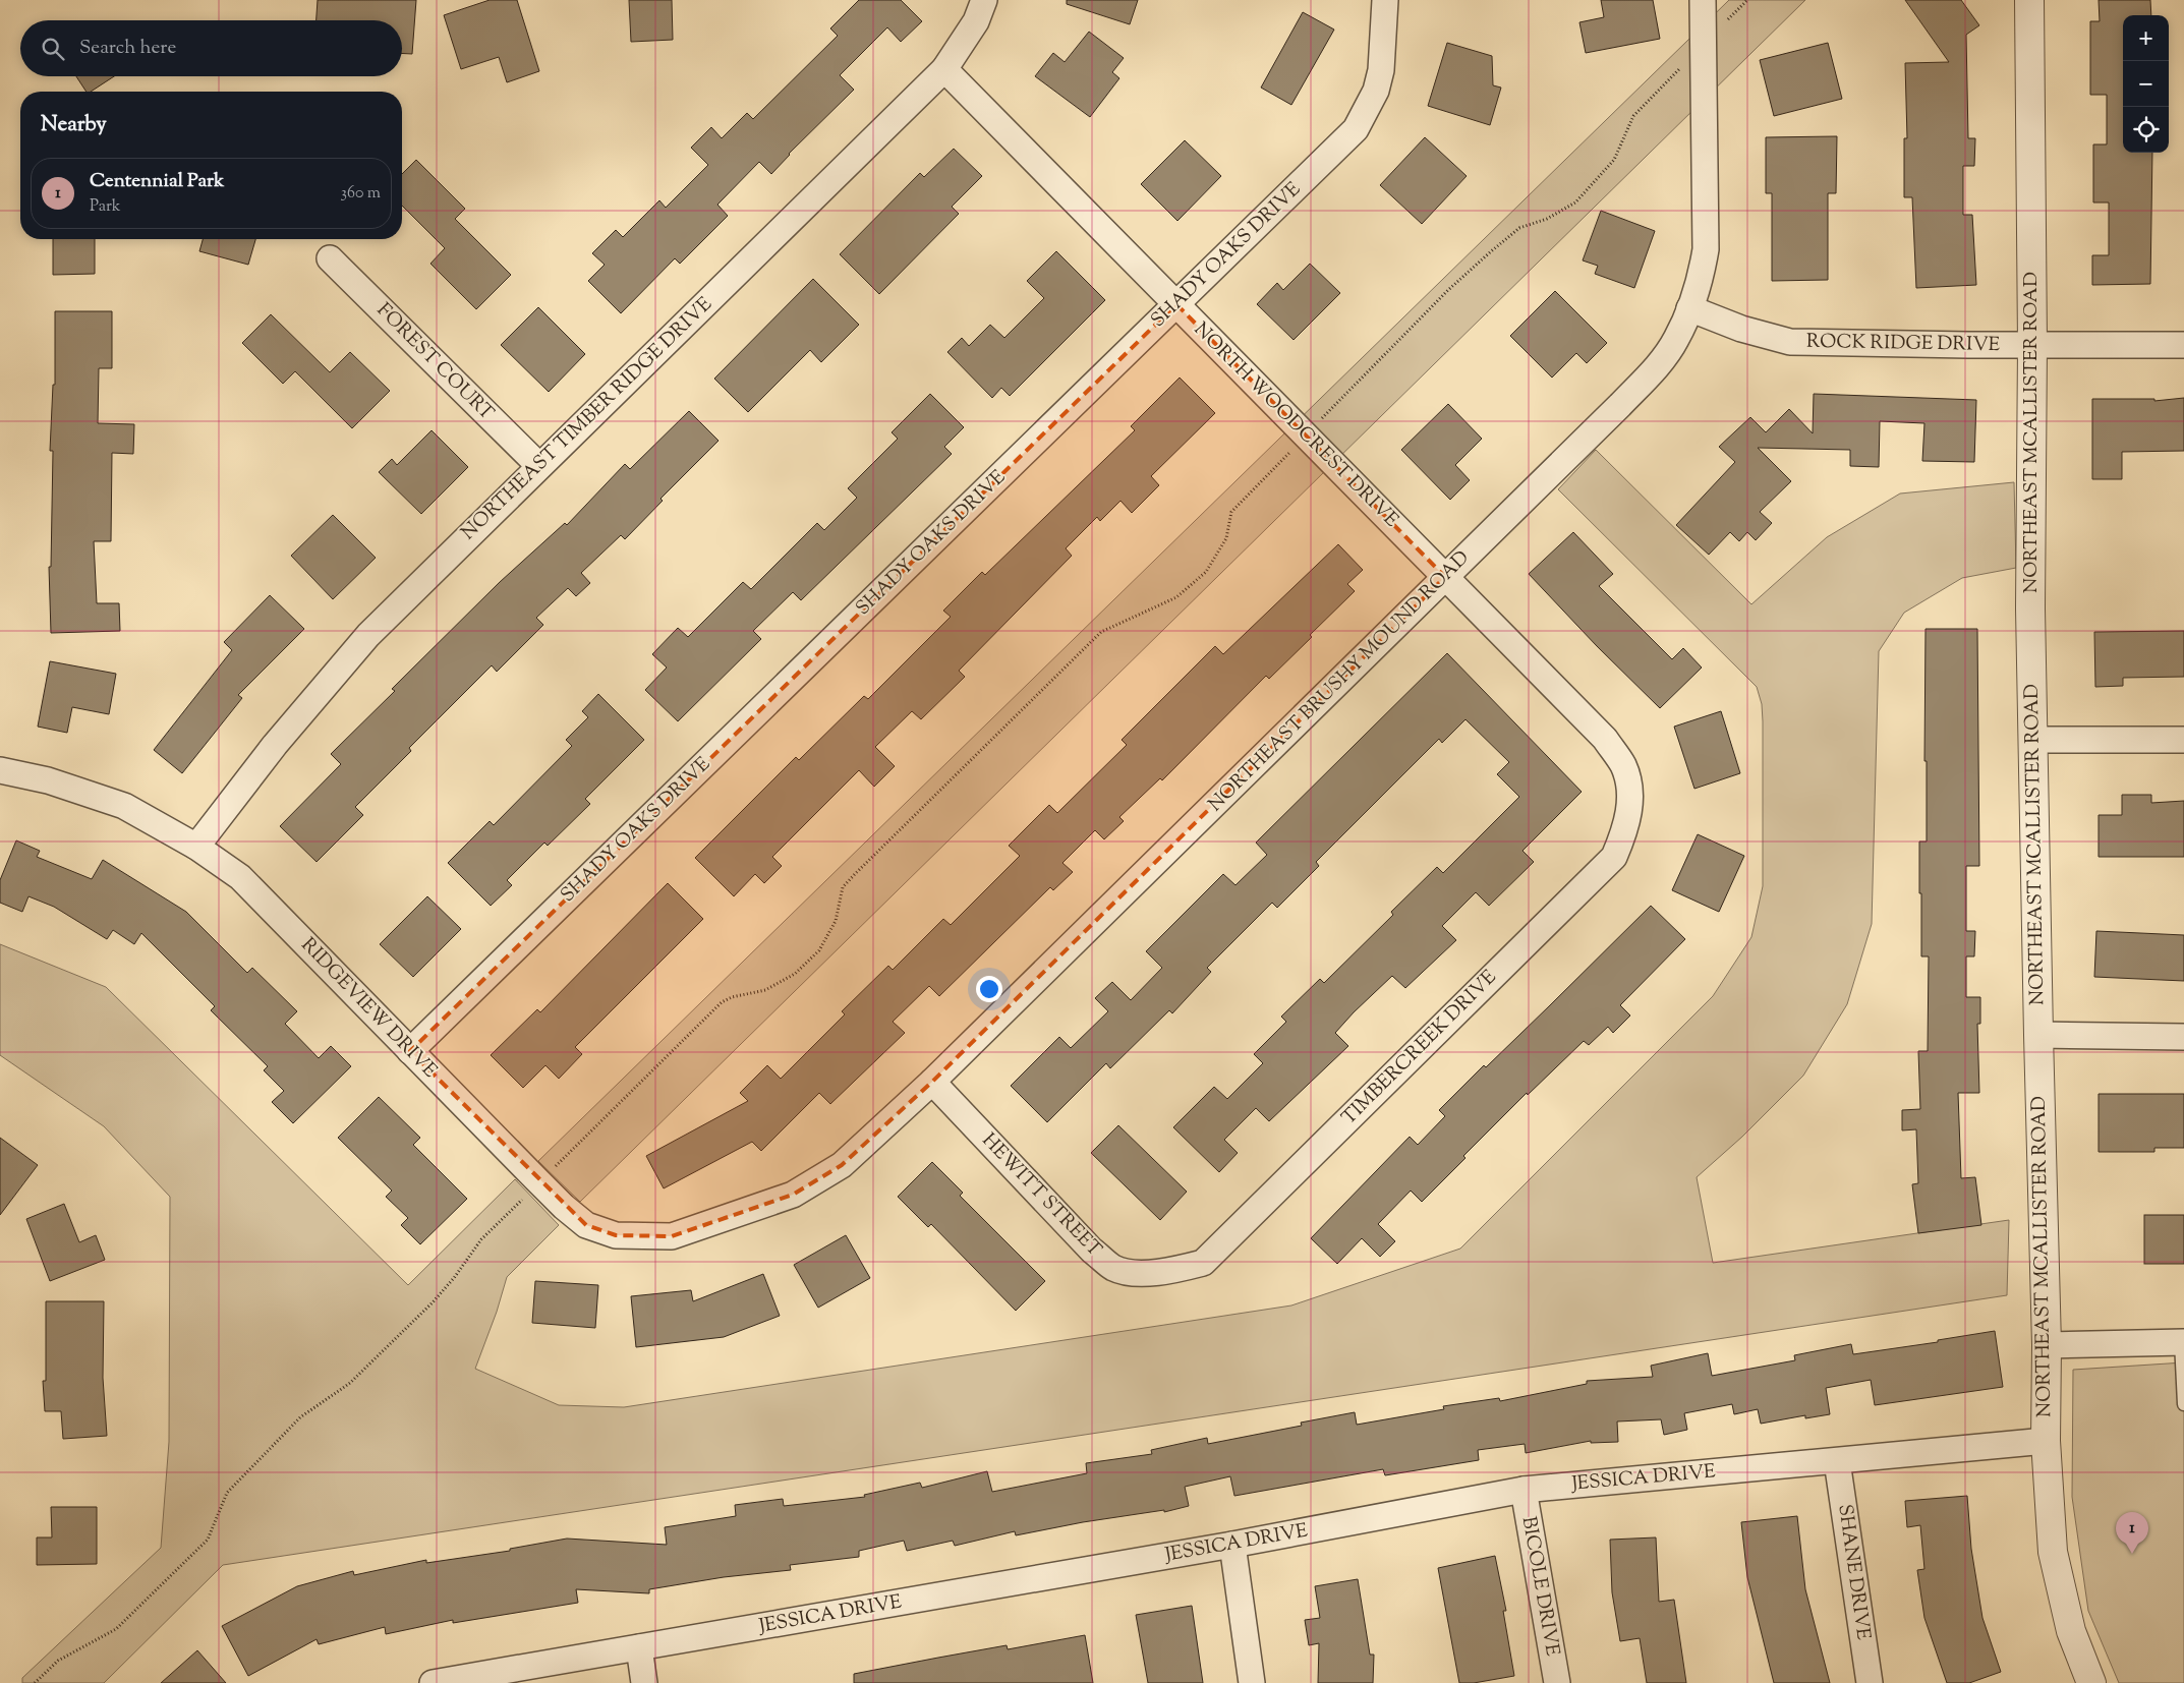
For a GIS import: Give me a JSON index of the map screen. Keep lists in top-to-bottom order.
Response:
{
  "streets": {
    "street": [
      "SHADY OAKS DRIVE",
      "ROCK RIDGE DRIVE",
      "FOREST COURT",
      "NORTHEAST TIMBER RIDGE DRIVE",
      "NORTH WOODCREST DRIVE",
      "NORTHEAST MCALLISTER ROAD",
      "NORTHEAST BRUSHY MOUND ROAD",
      "RIDGEVIEW DRIVE",
      "TIMBERCREEK DRIVE",
      "HEWITT STREET",
      "JESSICA DRIVE",
      "SHANE DRIVE",
      "BICOLE DRIVE"
    ]
  },
  "crossings": [
    ["SHADY OAKS DRIVE", "NORTH WOODCREST DRIVE"],
    ["SHADY OAKS DRIVE", "RIDGEVIEW DRIVE"],
    ["ROCK RIDGE DRIVE", "NORTHEAST MCALLISTER ROAD"],
    ["ROCK RIDGE DRIVE", "NORTHEAST BRUSHY MOUND ROAD"],
    ["FOREST COURT", "NORTHEAST TIMBER RIDGE DRIVE"],
    ["NORTHEAST TIMBER RIDGE DRIVE", "NORTH WOODCREST DRIVE"],
    ["NORTHEAST TIMBER RIDGE DRIVE", "RIDGEVIEW DRIVE"],
    ["NORTH WOODCREST DRIVE", "NORTHEAST BRUSHY MOUND ROAD"],
    ["NORTH WOODCREST DRIVE", "TIMBERCREEK DRIVE"],
    ["NORTHEAST MCALLISTER ROAD", "JESSICA DRIVE"],
    ["NORTHEAST BRUSHY MOUND ROAD", "RIDGEVIEW DRIVE"],
    ["NORTHEAST BRUSHY MOUND ROAD", "HEWITT STREET"],
    ["TIMBERCREEK DRIVE", "HEWITT STREET"],
    ["JESSICA DRIVE", "SHANE DRIVE"],
    ["JESSICA DRIVE", "BICOLE DRIVE"]
  ],
  "page": {
    "map_buttons": ["+", "−"],
    "search": "Search here",
    "heading": "Nearby",
    "list": [
      {
        "mark": "1",
        "name": "Centennial Park",
        "note": "Park",
        "value": "360 m"
      }
    ],
    "pins": "1"
  }
}
